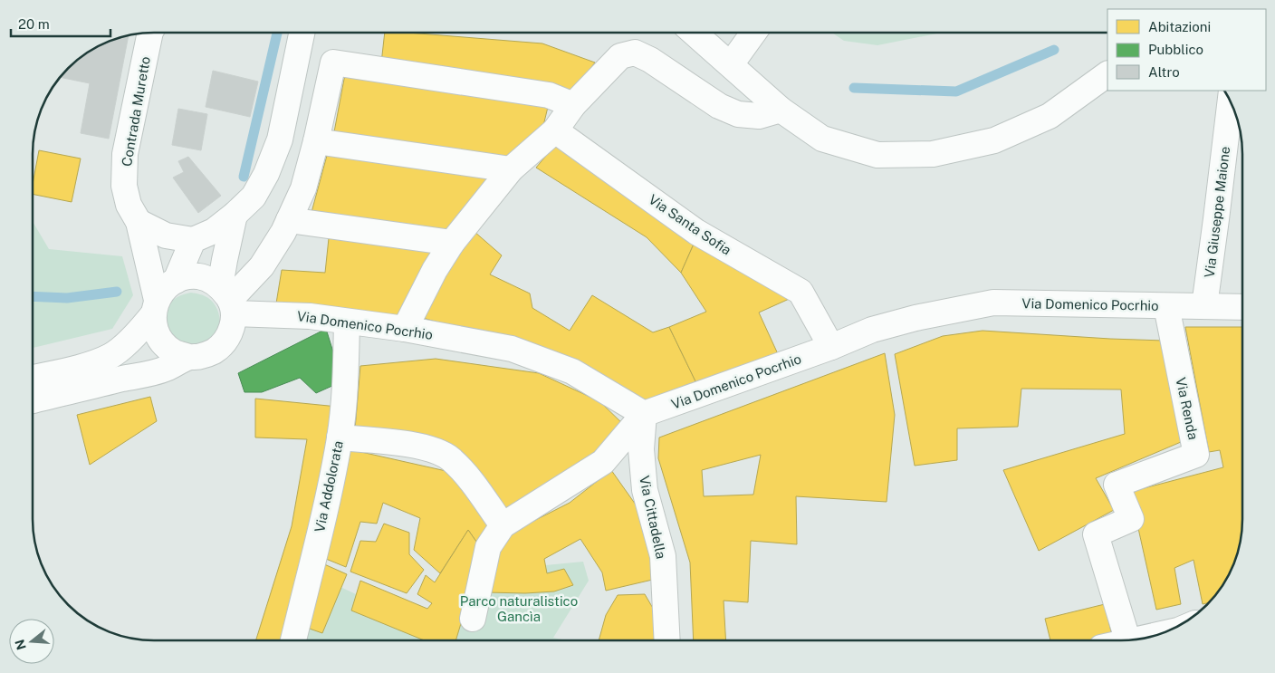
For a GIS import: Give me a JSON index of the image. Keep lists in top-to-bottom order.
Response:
{
  "streets": {
    "street": [
      "Contrada Muretto",
      "Via Giuseppe Maione",
      "Via Santa Sofia",
      "Via Domenico Pocrhio",
      "Via Renda",
      "Via Addolorata",
      "Via Cittadella"
    ]
  },
  "crossings": [
    ["Contrada Muretto", "Via Domenico Pocrhio"],
    ["Via Giuseppe Maione", "Via Domenico Pocrhio"],
    ["Via Santa Sofia", "Via Domenico Pocrhio"],
    ["Via Domenico Pocrhio", "Via Renda"],
    ["Via Domenico Pocrhio", "Via Addolorata"],
    ["Via Domenico Pocrhio", "Via Cittadella"]
  ],
  "parks": ["Parco naturalistico Gancìa"],
  "legend": ["Abitazioni", "Pubblico", "Altro"],
  "scale_bar": "20 m",
  "north": "left"
}
